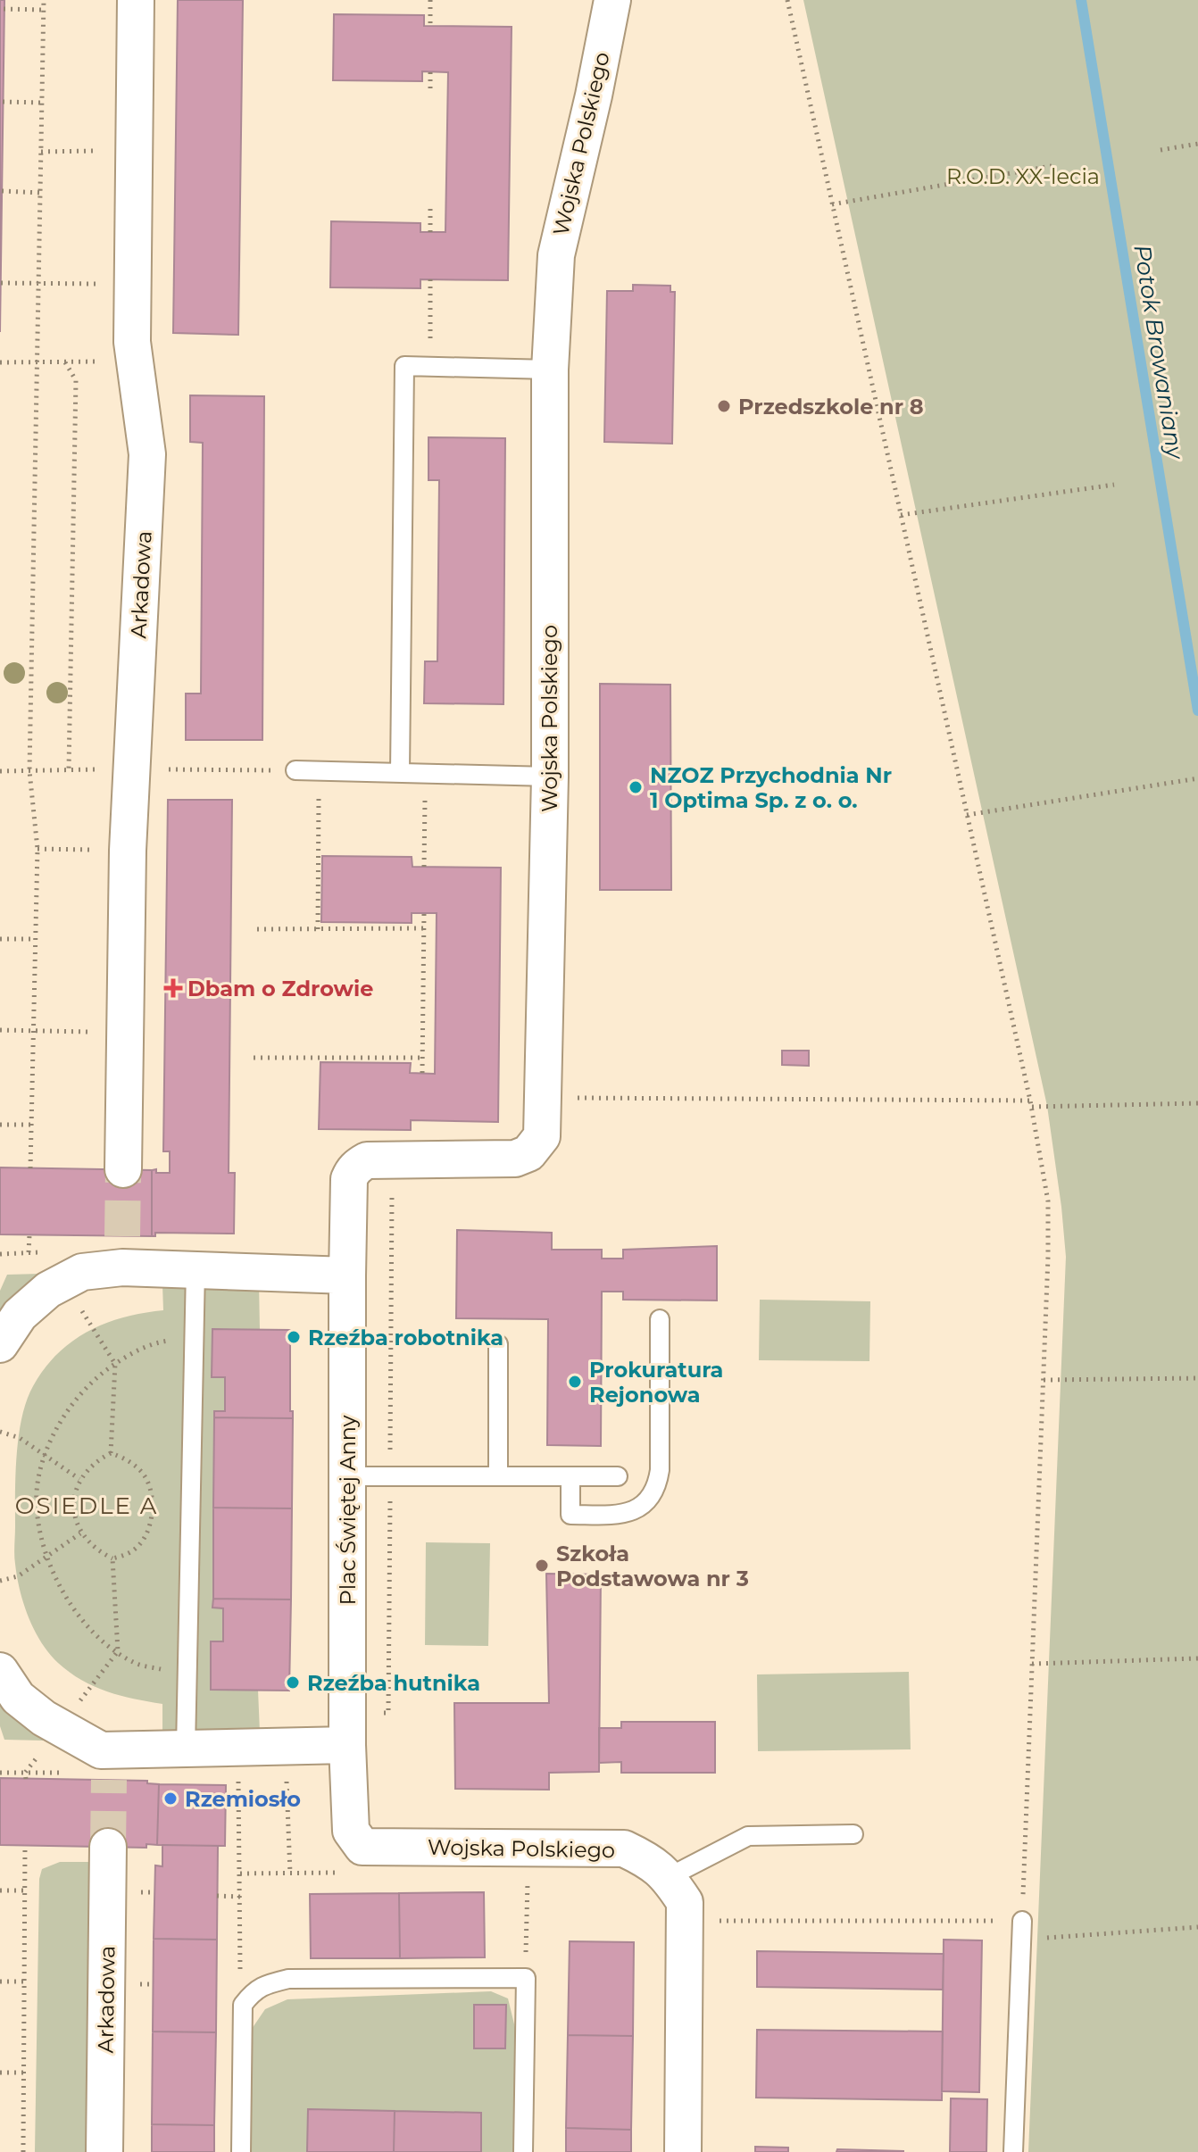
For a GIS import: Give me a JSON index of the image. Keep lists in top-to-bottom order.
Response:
{
  "streets": {
    "street": ["Wojska Polskiego", "Arkadowa", "Plac Świętej Anny"]
  },
  "crossings": [
    ["Wojska Polskiego", "Plac Świętej Anny"]
  ],
  "districts": ["OSIEDLE A"],
  "water": ["Potok Browaniany"],
  "parks": ["R.O.D. XX-lecia"],
  "places": {
    "other": [
      "Przedszkole nr 8",
      "NZOZ Przychodnia Nr 1 Optima Sp. z o. o.",
      "Rzeźba robotnika",
      "Prokuratura Rejonowa",
      "Szkoła Podstawowa nr 3",
      "Rzeźba hutnika",
      "Rzemiosło"
    ],
    "health": ["Dbam o Zdrowie"]
  }
}
